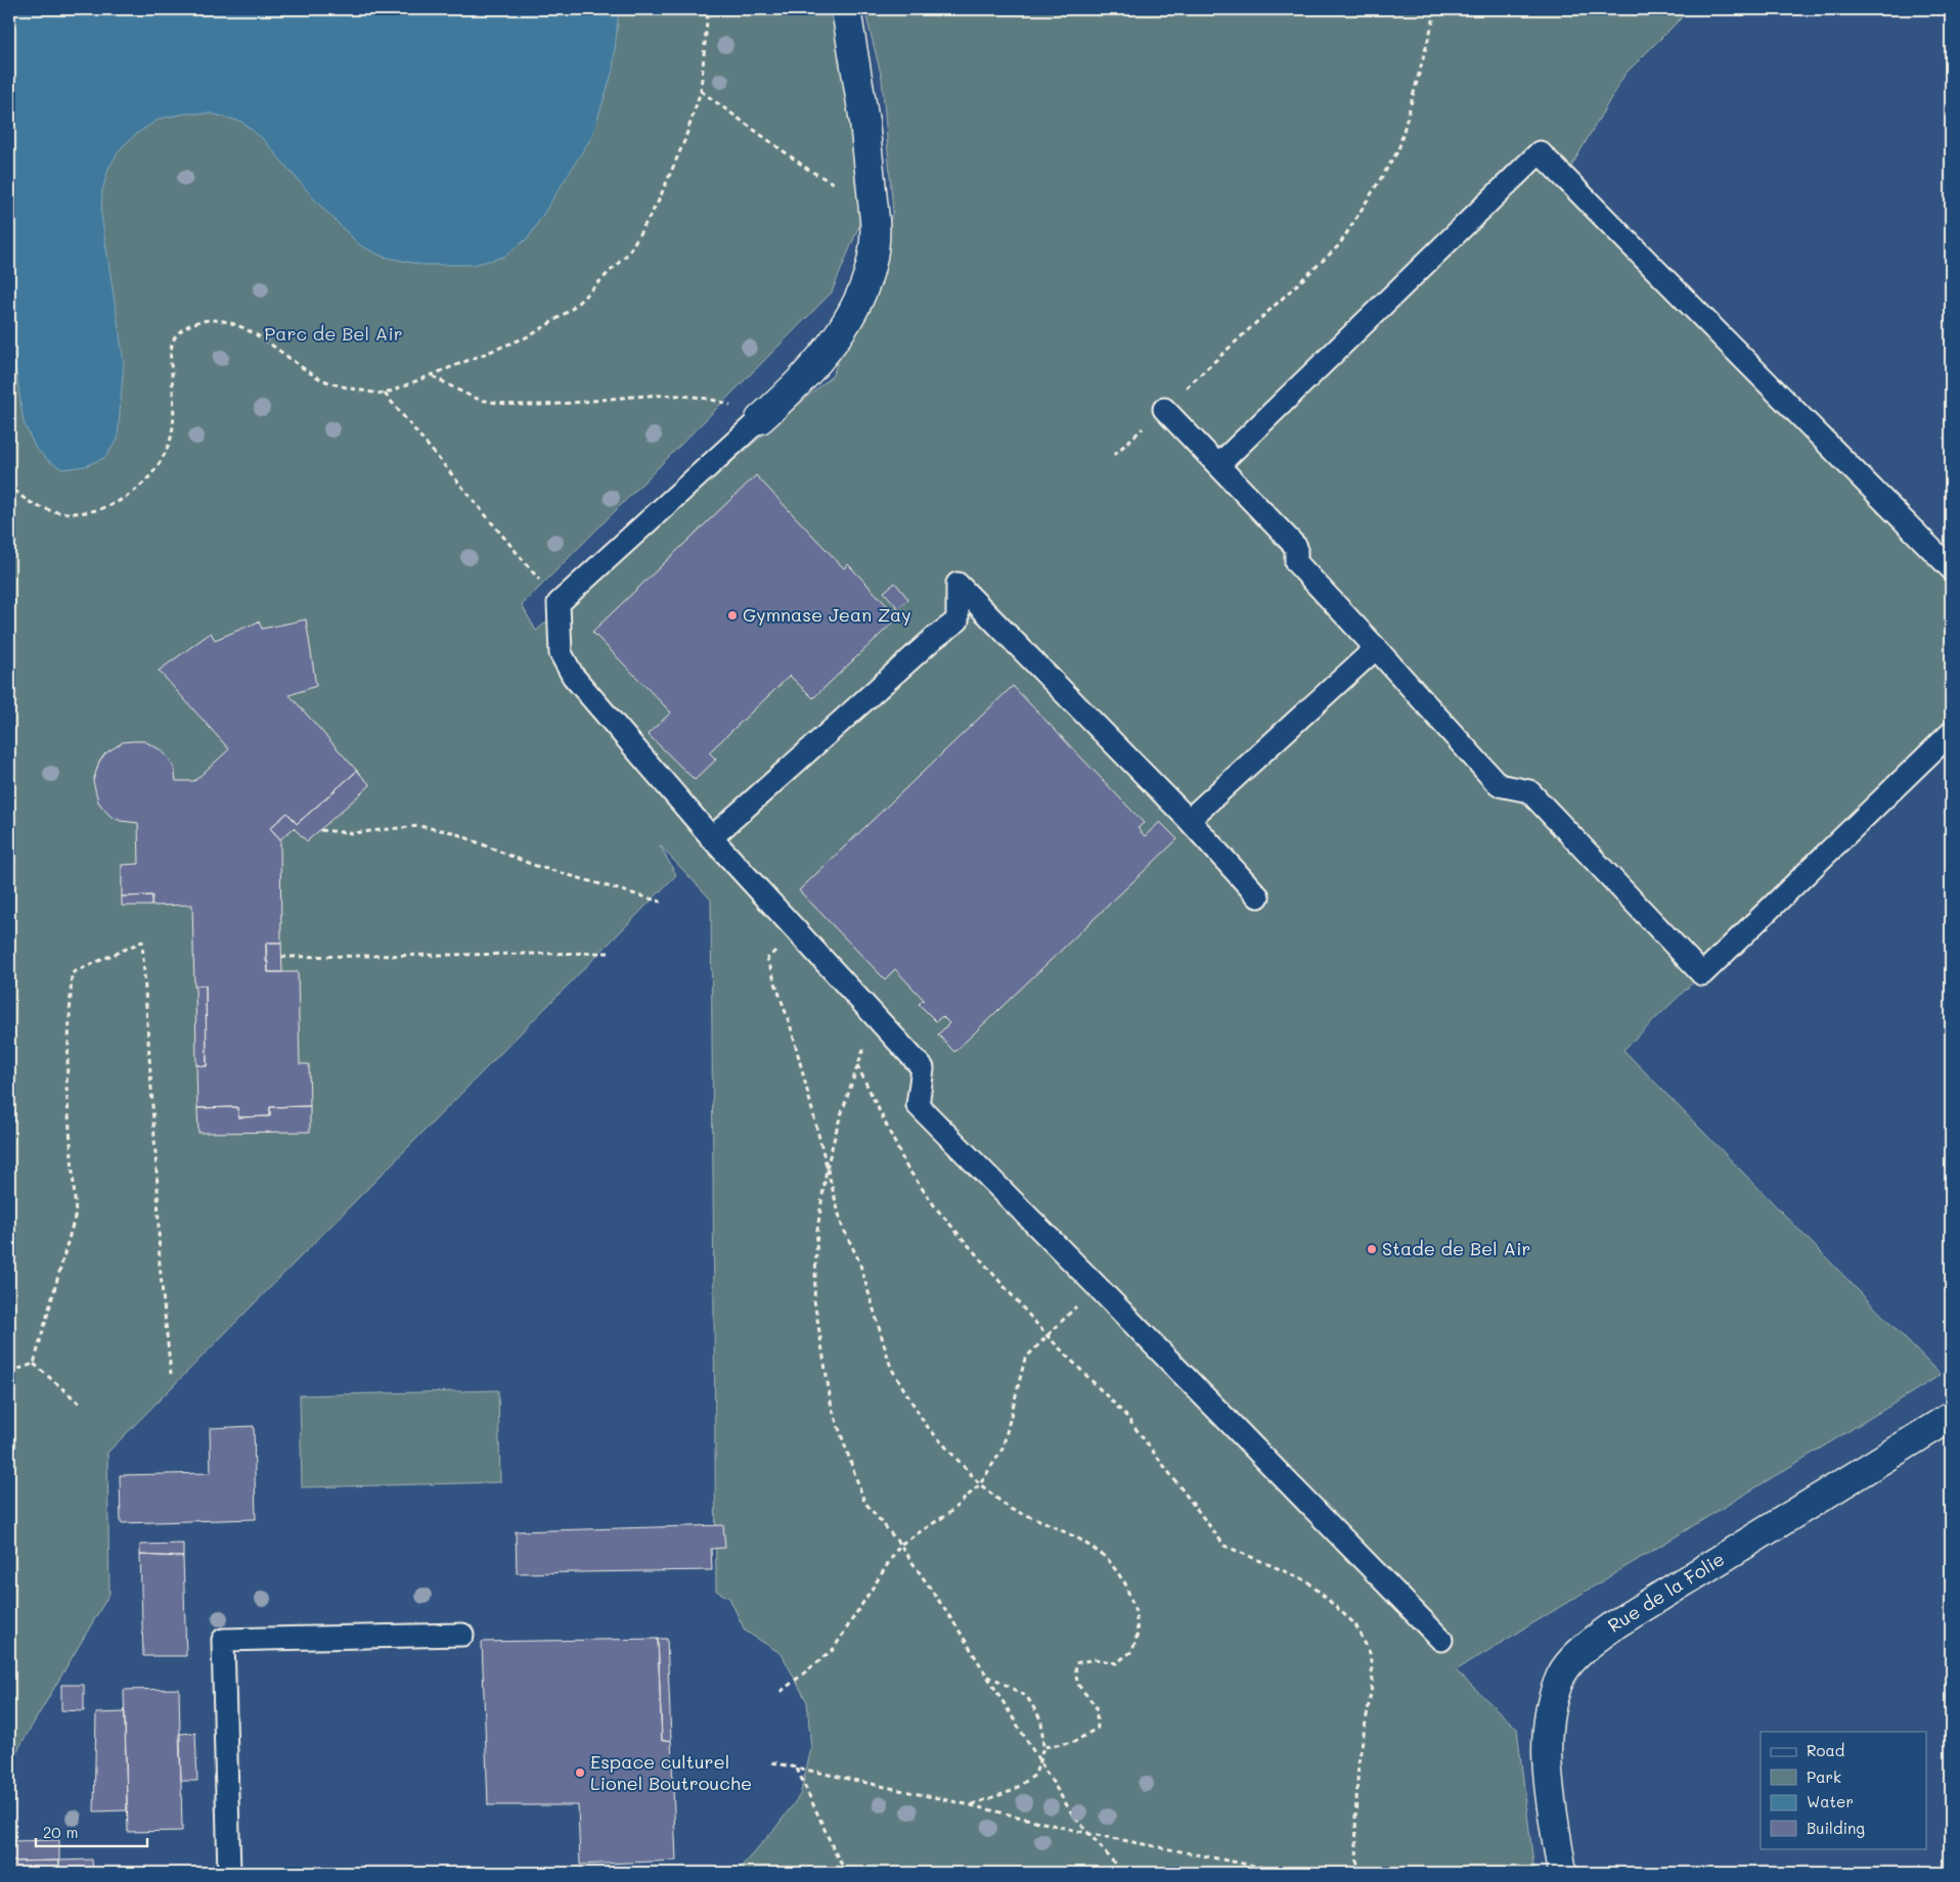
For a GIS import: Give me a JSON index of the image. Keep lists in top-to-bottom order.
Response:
{
  "streets": {
    "street": ["Rue de la Folie"]
  },
  "parks": ["Parc de Bel Air"],
  "places": ["Gymnase Jean Zay", "Stade de Bel Air", "Espace culturel Lionel Boutrouche"],
  "legend": [
    "Road",
    "Park",
    "Water",
    "Building"
  ],
  "scale_bar": "20 m"
}
